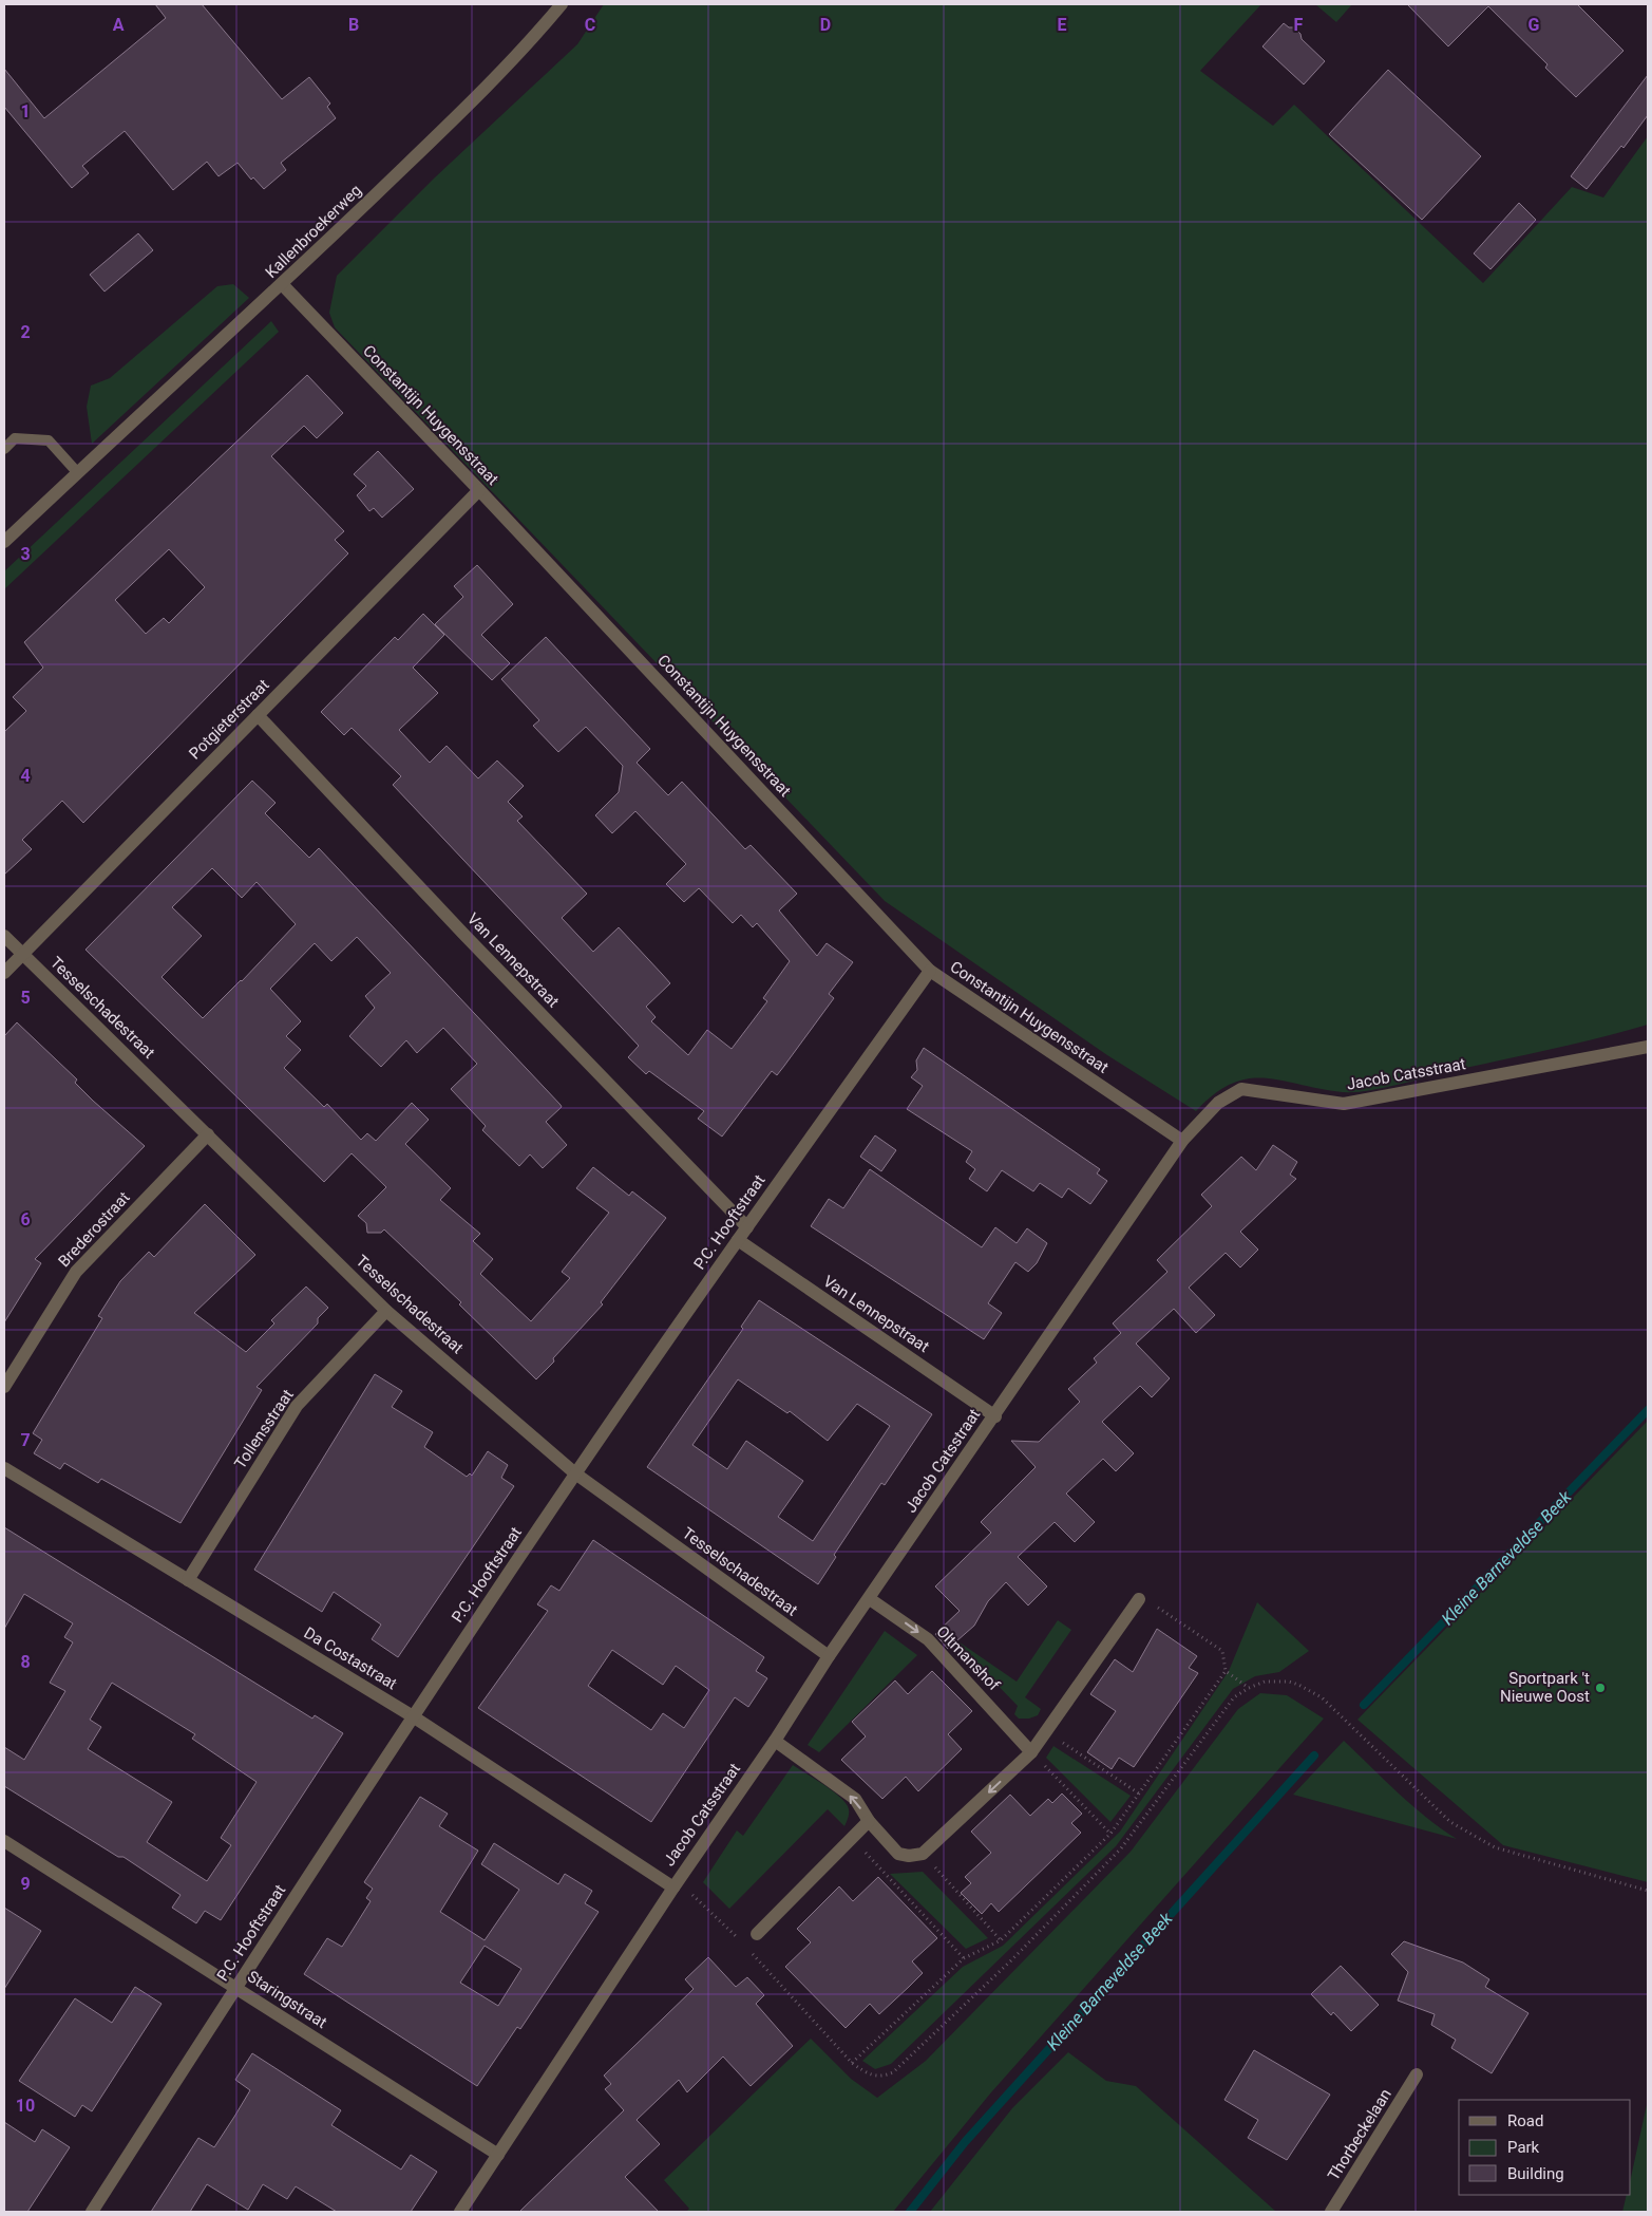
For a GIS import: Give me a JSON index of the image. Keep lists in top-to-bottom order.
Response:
{
  "streets": {
    "street": [
      "Kallenbroekerweg",
      "Constantijn Huygensstraat",
      "Potgieterstraat",
      "Van Lennepstraat",
      "Tesselschadestraat",
      "Jacob Catsstraat",
      "P.C. Hooftstraat",
      "Brederostraat",
      "Tollensstraat",
      "Da Costastraat",
      "Oltmanshof",
      "Staringstraat",
      "Thorbeckelaan"
    ]
  },
  "crossings": [
    ["Kallenbroekerweg", "Constantijn Huygensstraat"],
    ["Constantijn Huygensstraat", "Potgieterstraat"],
    ["Constantijn Huygensstraat", "Jacob Catsstraat"],
    ["Constantijn Huygensstraat", "P.C. Hooftstraat"],
    ["Potgieterstraat", "Van Lennepstraat"],
    ["Potgieterstraat", "Tesselschadestraat"],
    ["Van Lennepstraat", "Jacob Catsstraat"],
    ["Van Lennepstraat", "P.C. Hooftstraat"],
    ["Tesselschadestraat", "Jacob Catsstraat"],
    ["Tesselschadestraat", "P.C. Hooftstraat"],
    ["Tesselschadestraat", "Brederostraat"],
    ["Tesselschadestraat", "Tollensstraat"],
    ["Jacob Catsstraat", "Da Costastraat"],
    ["Jacob Catsstraat", "Oltmanshof"],
    ["Jacob Catsstraat", "Staringstraat"],
    ["P.C. Hooftstraat", "Da Costastraat"],
    ["P.C. Hooftstraat", "Staringstraat"],
    ["Tollensstraat", "Da Costastraat"]
  ],
  "one_way": ["Oltmanshof"],
  "water": ["Kleine Barneveldse Beek"],
  "places": ["Sportpark 't Nieuwe Oost"],
  "legend": ["Road", "Park", "Building"],
  "grid": {
    "columns": [
      "A",
      "B",
      "C",
      "D",
      "E",
      "F",
      "G"
    ],
    "rows": [
      "1",
      "2",
      "3",
      "4",
      "5",
      "6",
      "7",
      "8",
      "9",
      "10"
    ]
  }
}
